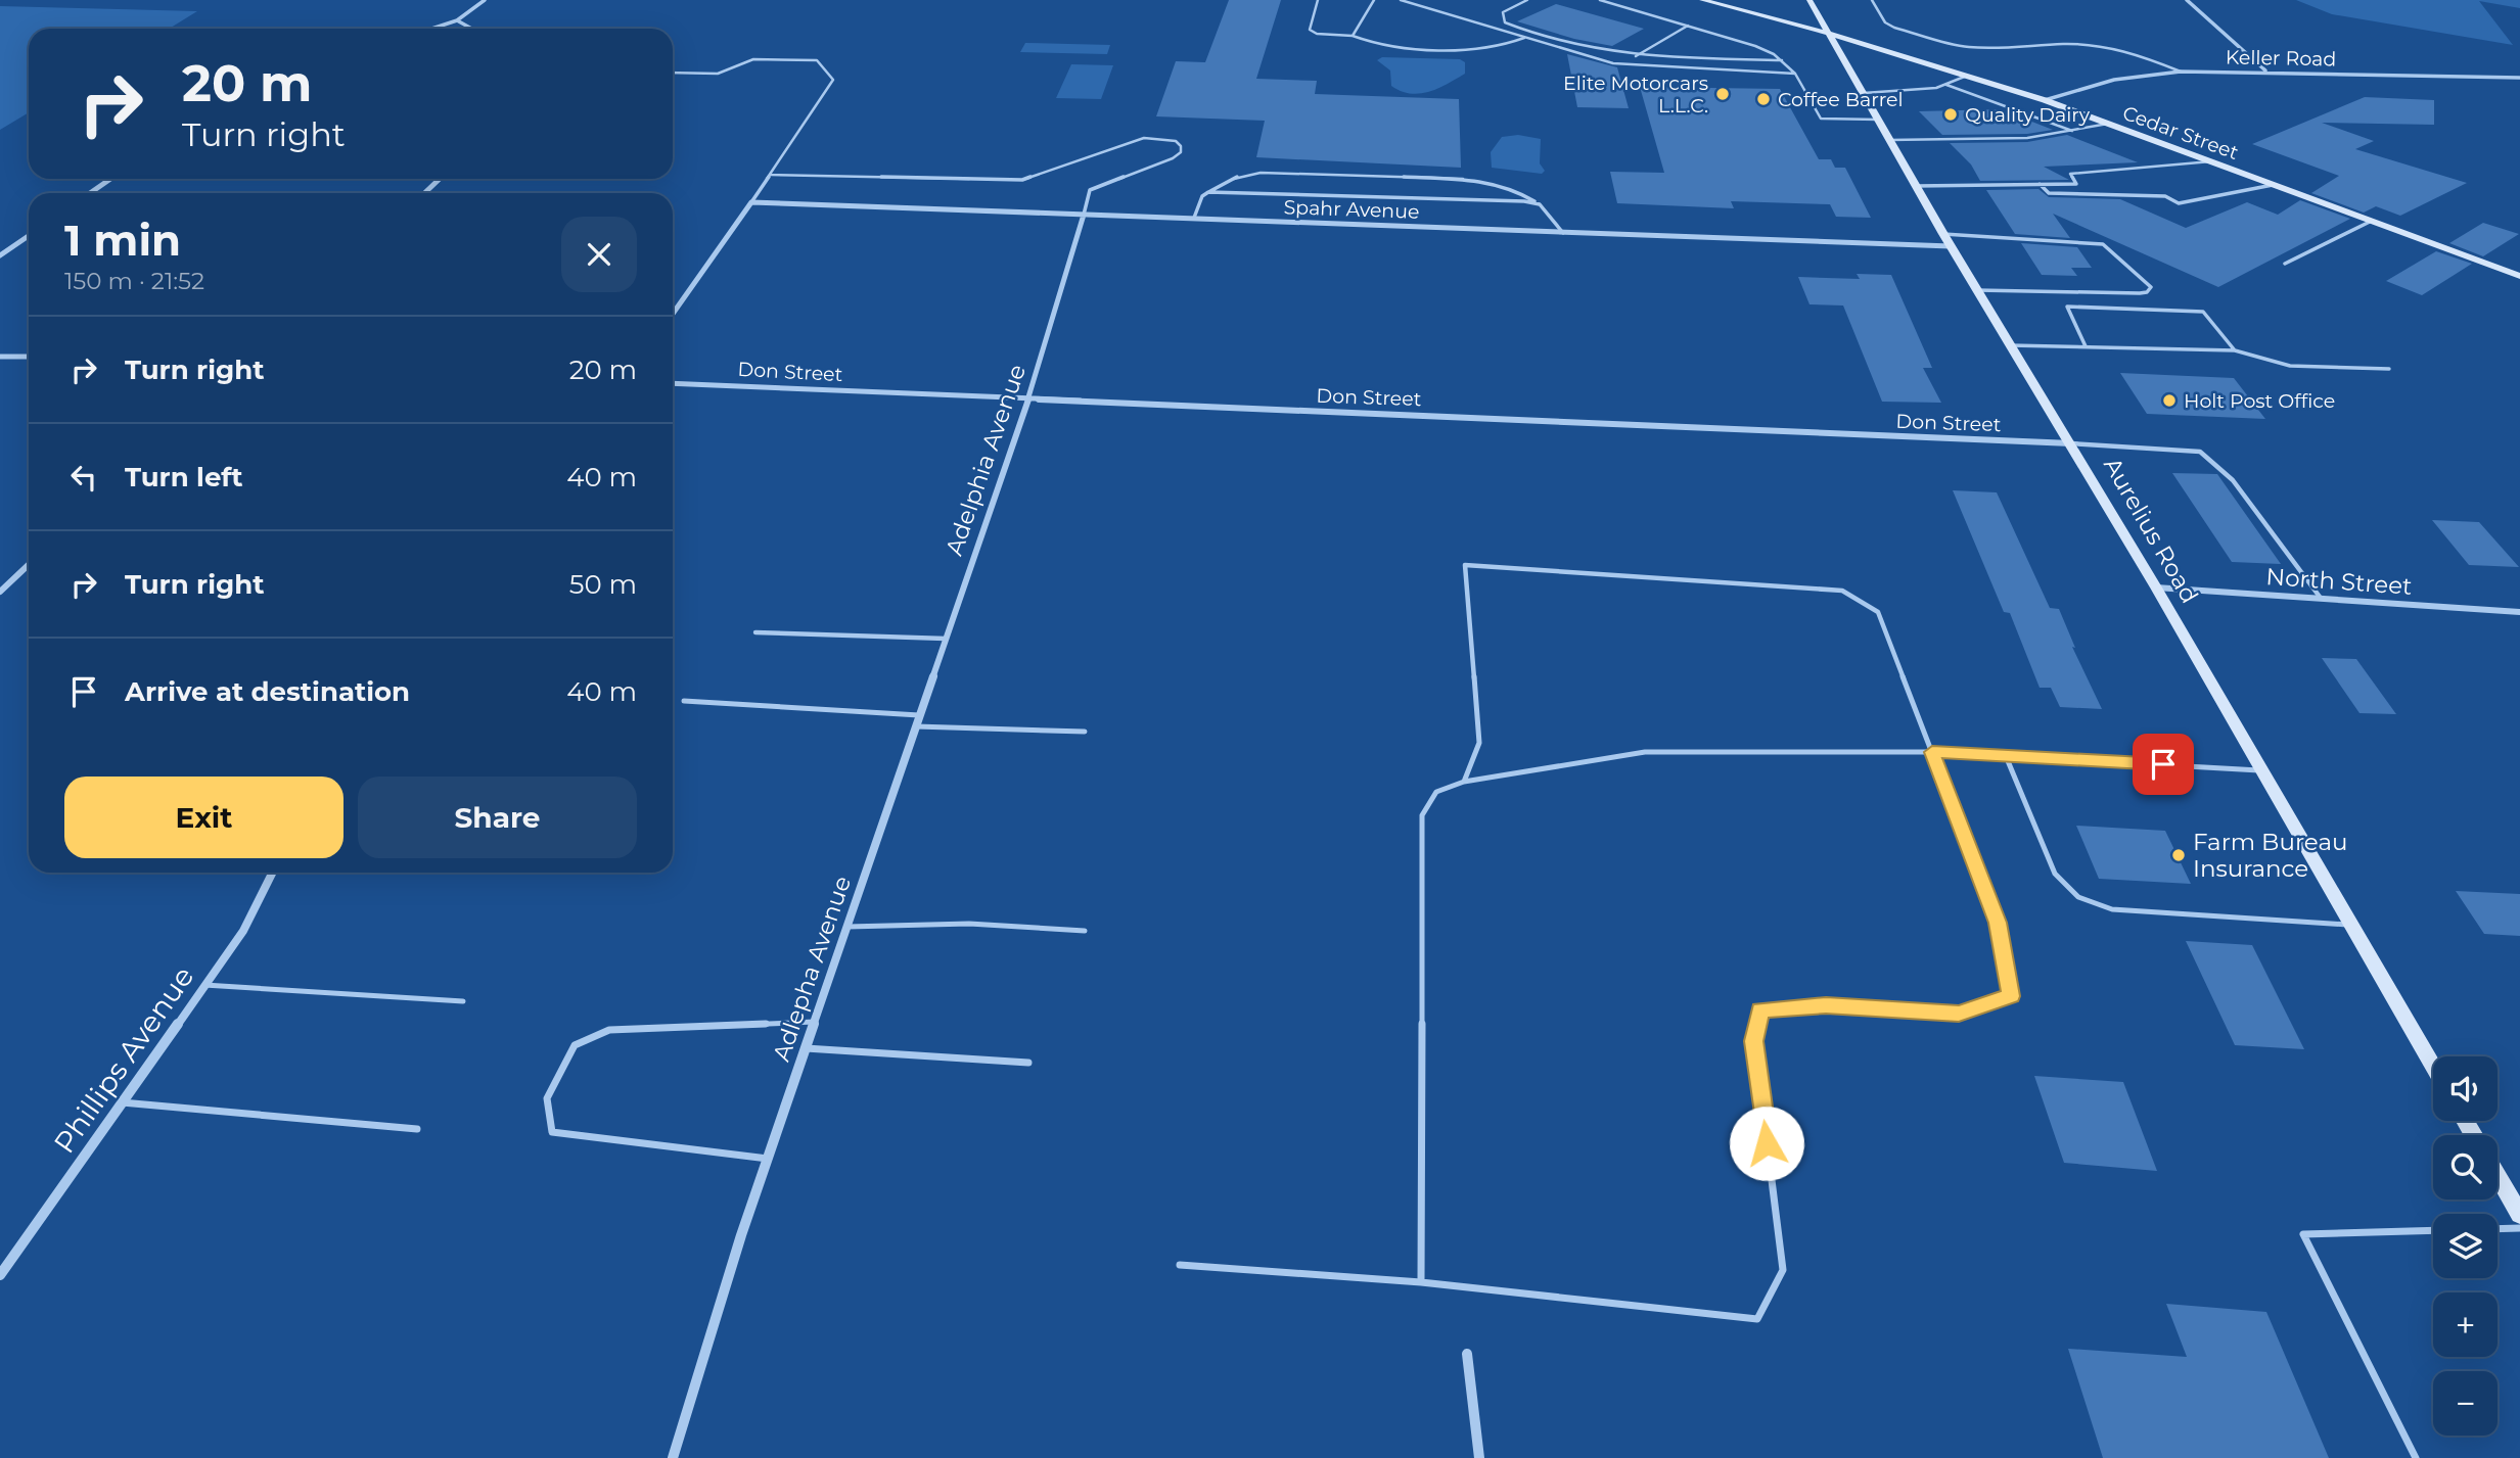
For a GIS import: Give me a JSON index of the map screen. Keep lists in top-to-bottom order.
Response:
{
  "streets": {
    "street": [
      "Keller Road",
      "Cedar Street",
      "Spahr Avenue",
      "Don Street",
      "Adelphia Avenue",
      "Aurelius Road",
      "North Street",
      "Adlepha Avenue",
      "Phillips Avenue"
    ]
  },
  "crossings": [
    ["Keller Road", "Cedar Street"],
    ["Cedar Street", "Aurelius Road"],
    ["Spahr Avenue", "Adelphia Avenue"],
    ["Spahr Avenue", "Aurelius Road"],
    ["Don Street", "Adelphia Avenue"],
    ["Don Street", "Aurelius Road"],
    ["Adelphia Avenue", "Adlepha Avenue"],
    ["Aurelius Road", "North Street"]
  ],
  "places": [
    "Elite Motorcars L.L.C.",
    "Coffee Barrel",
    "Quality Dairy",
    "Holt Post Office",
    "Farm Bureau Insurance"
  ],
  "page": {
    "turn": ["20 m", "Turn right"],
    "heading": ["1 min", "150 m · 21:52"],
    "list": [
      {
        "name": "Turn right",
        "value": "20 m"
      },
      {
        "name": "Turn left",
        "value": "40 m"
      },
      {
        "name": "Turn right",
        "value": "50 m"
      },
      {
        "name": "Arrive at destination",
        "value": "40 m"
      }
    ],
    "buttons": ["Exit", "Share"],
    "map_buttons": ["+", "−"]
  }
}
